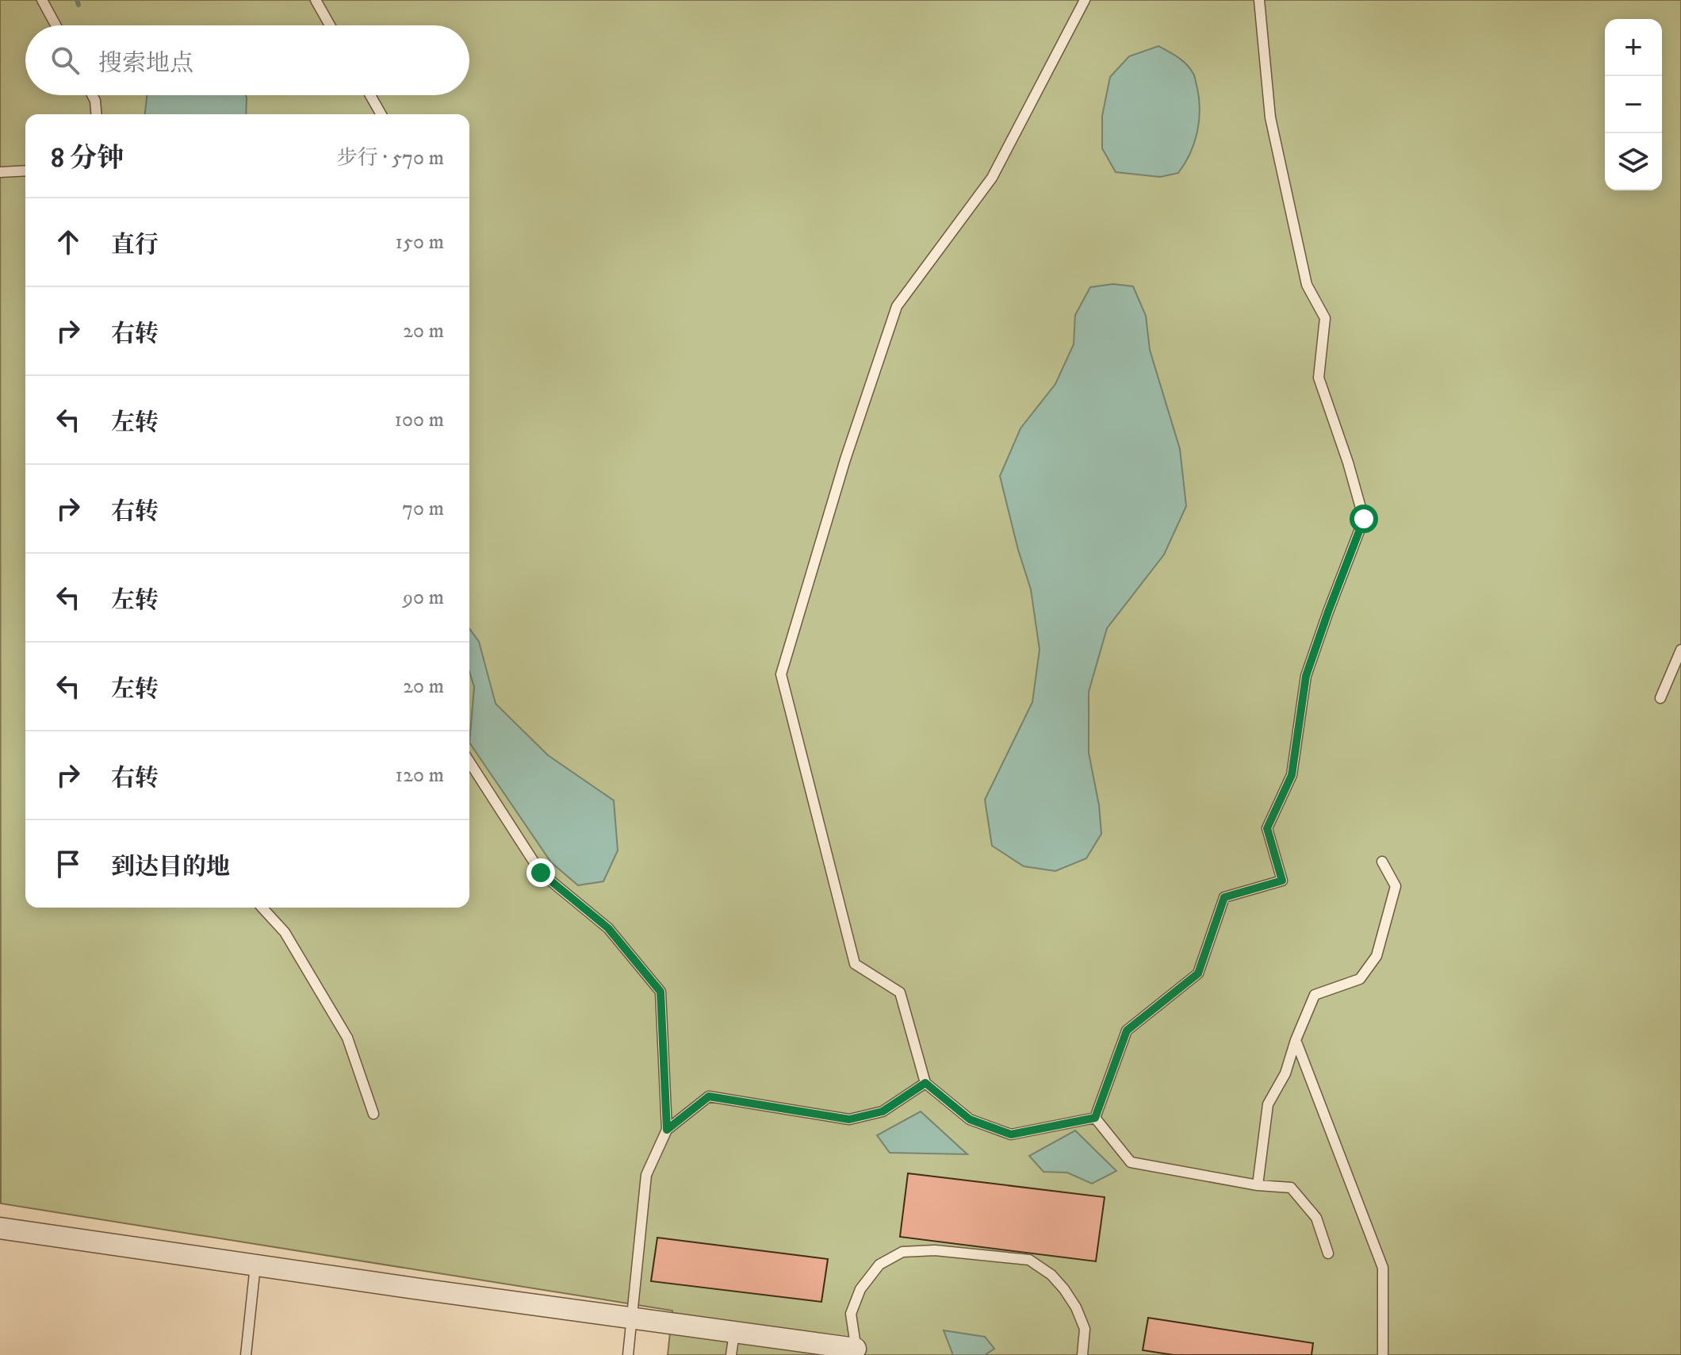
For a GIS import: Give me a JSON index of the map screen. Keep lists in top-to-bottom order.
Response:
{
  "page": {
    "map_buttons": ["+", "−"],
    "search": "搜索地点",
    "heading": ["8 分钟", "步行 · 570 m"],
    "list": [
      ["直行", "150 m"],
      ["右转", "20 m"],
      ["左转", "100 m"],
      ["右转", "70 m"],
      ["左转", "90 m"],
      ["左转", "20 m"],
      ["右转", "120 m"],
      "到达目的地"
    ]
  }
}
